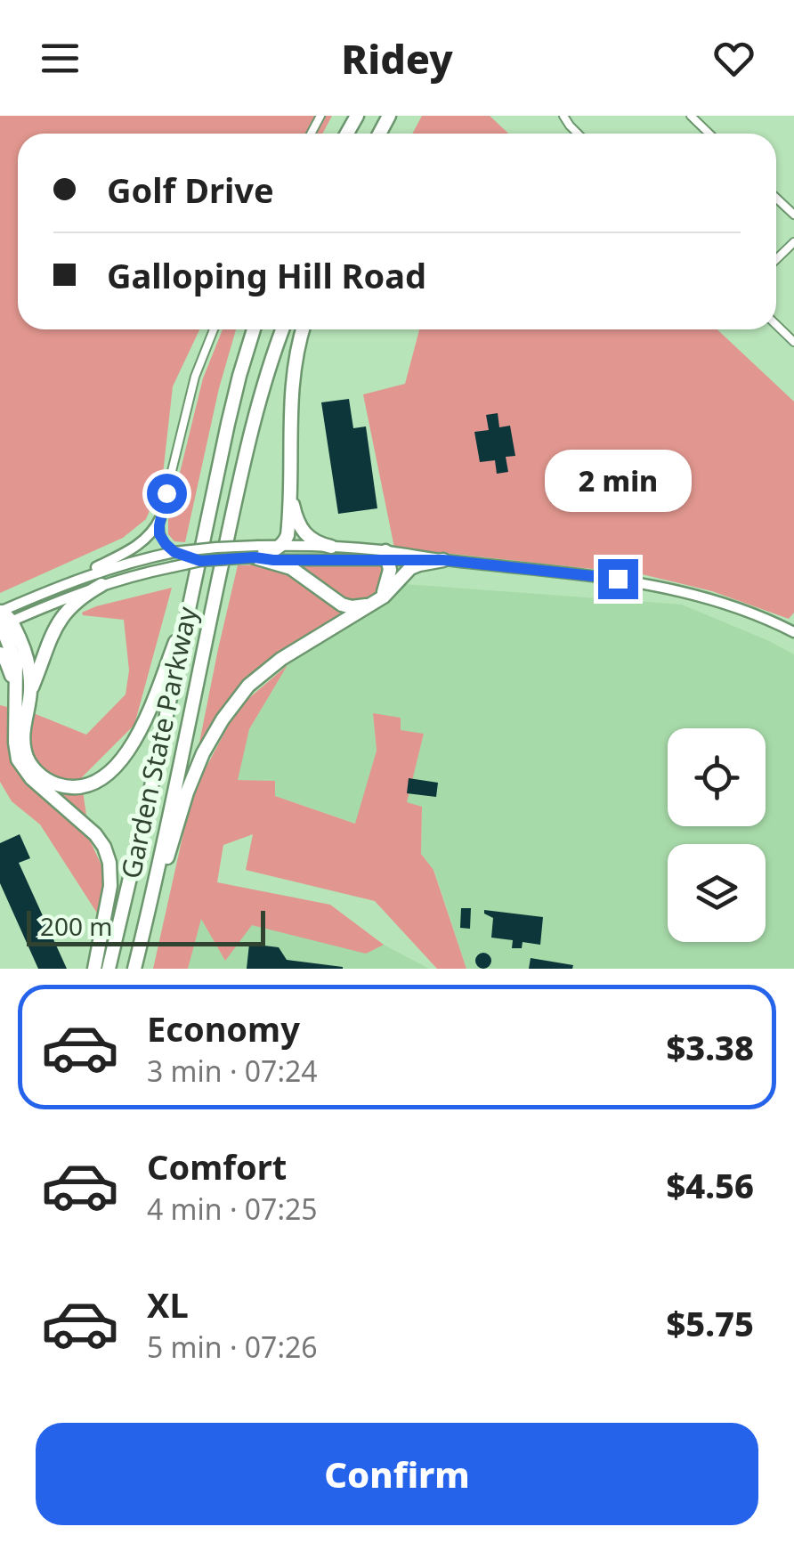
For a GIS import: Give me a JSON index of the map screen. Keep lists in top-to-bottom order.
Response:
{
  "streets": {
    "highway": ["Garden State Parkway"]
  },
  "scale_bar": "200 m",
  "page": {
    "header": "Ridey",
    "banner": ["Golf Drive", "Galloping Hill Road"],
    "bubble": "2 min",
    "scale": "200 m",
    "list": [
      {
        "name": "Economy",
        "note": "3 min · 07:24",
        "value": "$3.38"
      },
      {
        "name": "Comfort",
        "note": "4 min · 07:25",
        "value": "$4.56"
      },
      {
        "name": "XL",
        "note": "5 min · 07:26",
        "value": "$5.75"
      }
    ],
    "buttons": "Confirm"
  }
}
